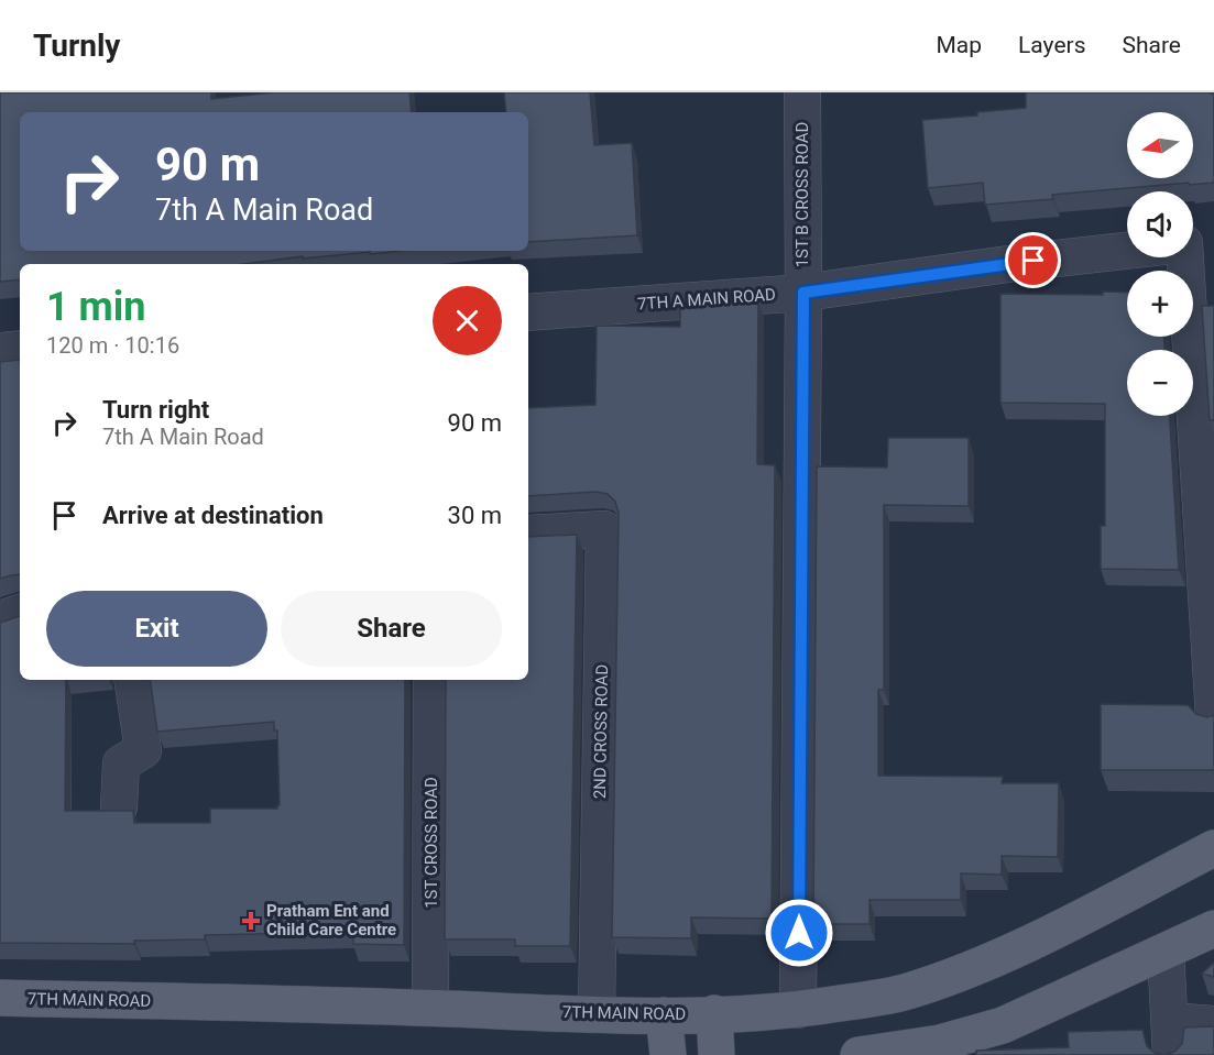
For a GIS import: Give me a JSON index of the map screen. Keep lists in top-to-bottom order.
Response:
{
  "streets": {
    "main road": ["7TH MAIN ROAD"],
    "street": [
      "1ST B CROSS ROAD",
      "7TH A MAIN ROAD",
      "2ND CROSS ROAD",
      "1ST CROSS ROAD"
    ]
  },
  "crossings": [
    ["1ST B CROSS ROAD", "7TH A MAIN ROAD"],
    ["1ST B CROSS ROAD", "7TH MAIN ROAD"],
    ["2ND CROSS ROAD", "7TH MAIN ROAD"],
    ["1ST CROSS ROAD", "7TH MAIN ROAD"]
  ],
  "places": {
    "health": ["Pratham Ent and Child Care Centre"]
  },
  "north": "left",
  "page": {
    "header": "Turnly",
    "nav": ["Map", "Layers", "Share"],
    "map_buttons": ["+", "−"],
    "turn": ["90 m", "7th A Main Road"],
    "heading": ["1 min", "120 m · 10:16"],
    "list": [
      {
        "name": "Turn right",
        "note": "7th A Main Road",
        "value": "90 m"
      },
      {
        "name": "Arrive at destination",
        "value": "30 m"
      }
    ],
    "buttons": ["Exit", "Share"]
  }
}
